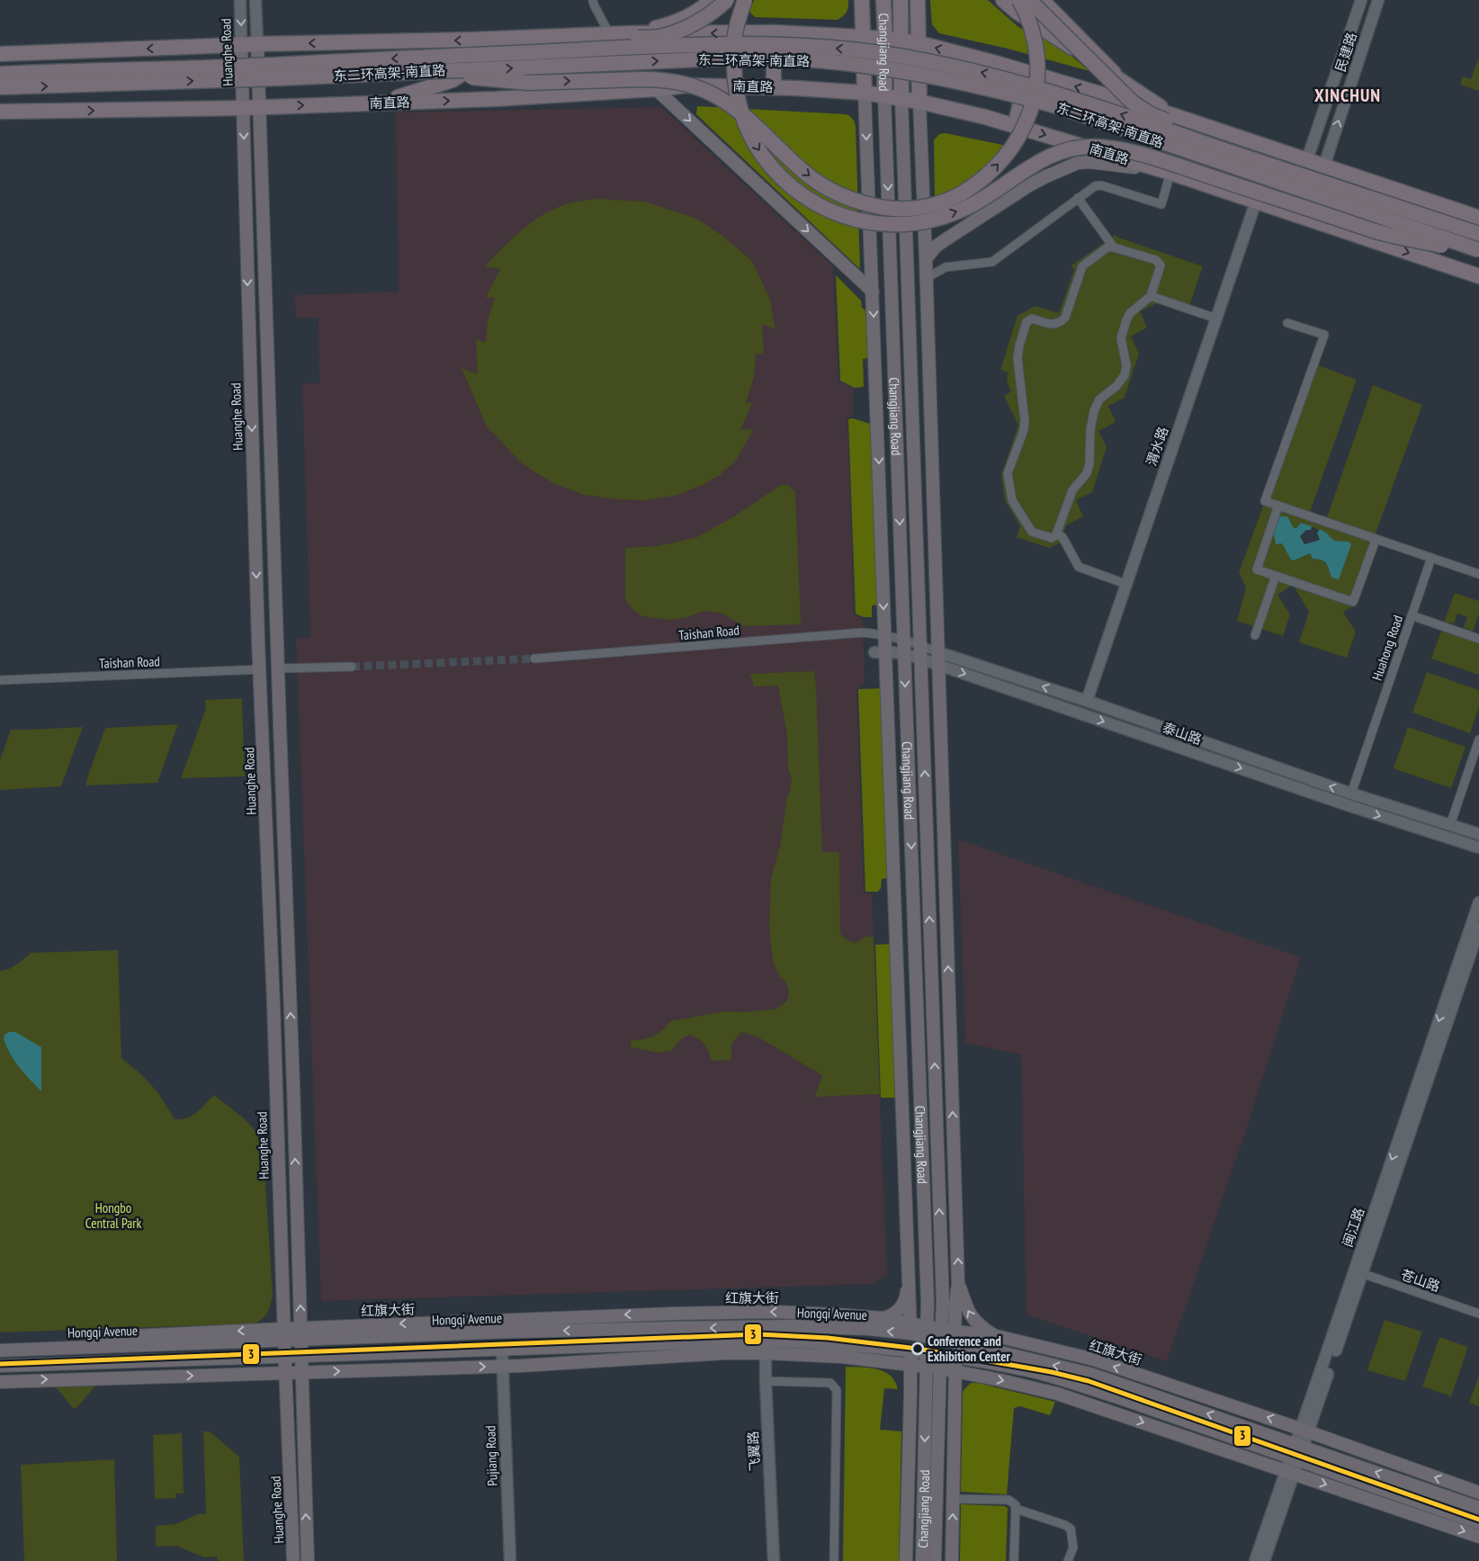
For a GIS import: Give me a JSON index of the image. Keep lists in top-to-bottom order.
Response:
{
  "streets": {
    "highway": ["Changjiang Road", "东二环高架-南直路", "南直路"],
    "main road": [
      "Huanghe Road",
      "民建路",
      "渭水路",
      "泰山路",
      "闽江路",
      "红旗大街",
      "Hongqi Avenue",
      "飞翼路",
      "Pujiang Road"
    ],
    "street": ["Taishan Road", "Huahong Road", "苍山路"]
  },
  "crossings": [
    ["Huanghe Road", "南直路"],
    ["Huanghe Road", "Taishan Road"],
    ["Huanghe Road", "红旗大街"],
    ["Huanghe Road", "Hongqi Avenue"],
    ["Changjiang Road", "南直路"],
    ["Changjiang Road", "泰山路"],
    ["Changjiang Road", "红旗大街"],
    ["南直路", "渭水路"],
    ["渭水路", "泰山路"],
    ["Taishan Road", "泰山路"],
    ["Huahong Road", "泰山路"],
    ["闽江路", "苍山路"],
    ["闽江路", "红旗大街"],
    ["红旗大街", "Hongqi Avenue"]
  ],
  "districts": ["XINCHUN"],
  "parks": ["Hongbo Central Park"],
  "places": ["Conference and Exhibition Center"],
  "lines": ["transit line 3"]
}
